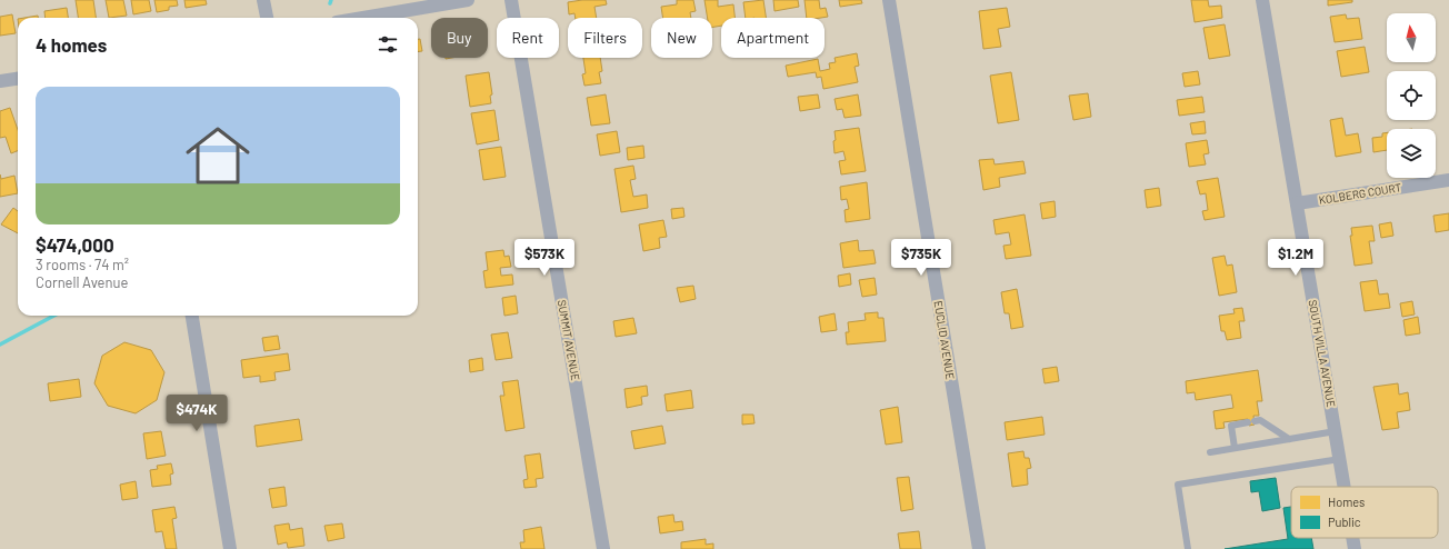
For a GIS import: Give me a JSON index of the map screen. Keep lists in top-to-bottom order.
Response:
{
  "streets": {
    "street": [
      "KOLBERG COURT",
      "SUMMIT AVENUE",
      "EUCLID AVENUE",
      "SOUTH VILLA AVENUE"
    ]
  },
  "crossings": [
    ["KOLBERG COURT", "SOUTH VILLA AVENUE"]
  ],
  "legend": ["Homes", "Public"],
  "north": "top",
  "page": {
    "chip": [
      "Buy",
      "Rent",
      "Filters",
      "New",
      "Apartment"
    ],
    "heading": "4 homes",
    "list": [
      {
        "name": "$474,000",
        "note": "3 rooms · 74 m² · Cornell Avenue"
      }
    ],
    "price": [
      "$573K",
      "$735K",
      "$1.2M",
      "$474K"
    ]
  }
}
